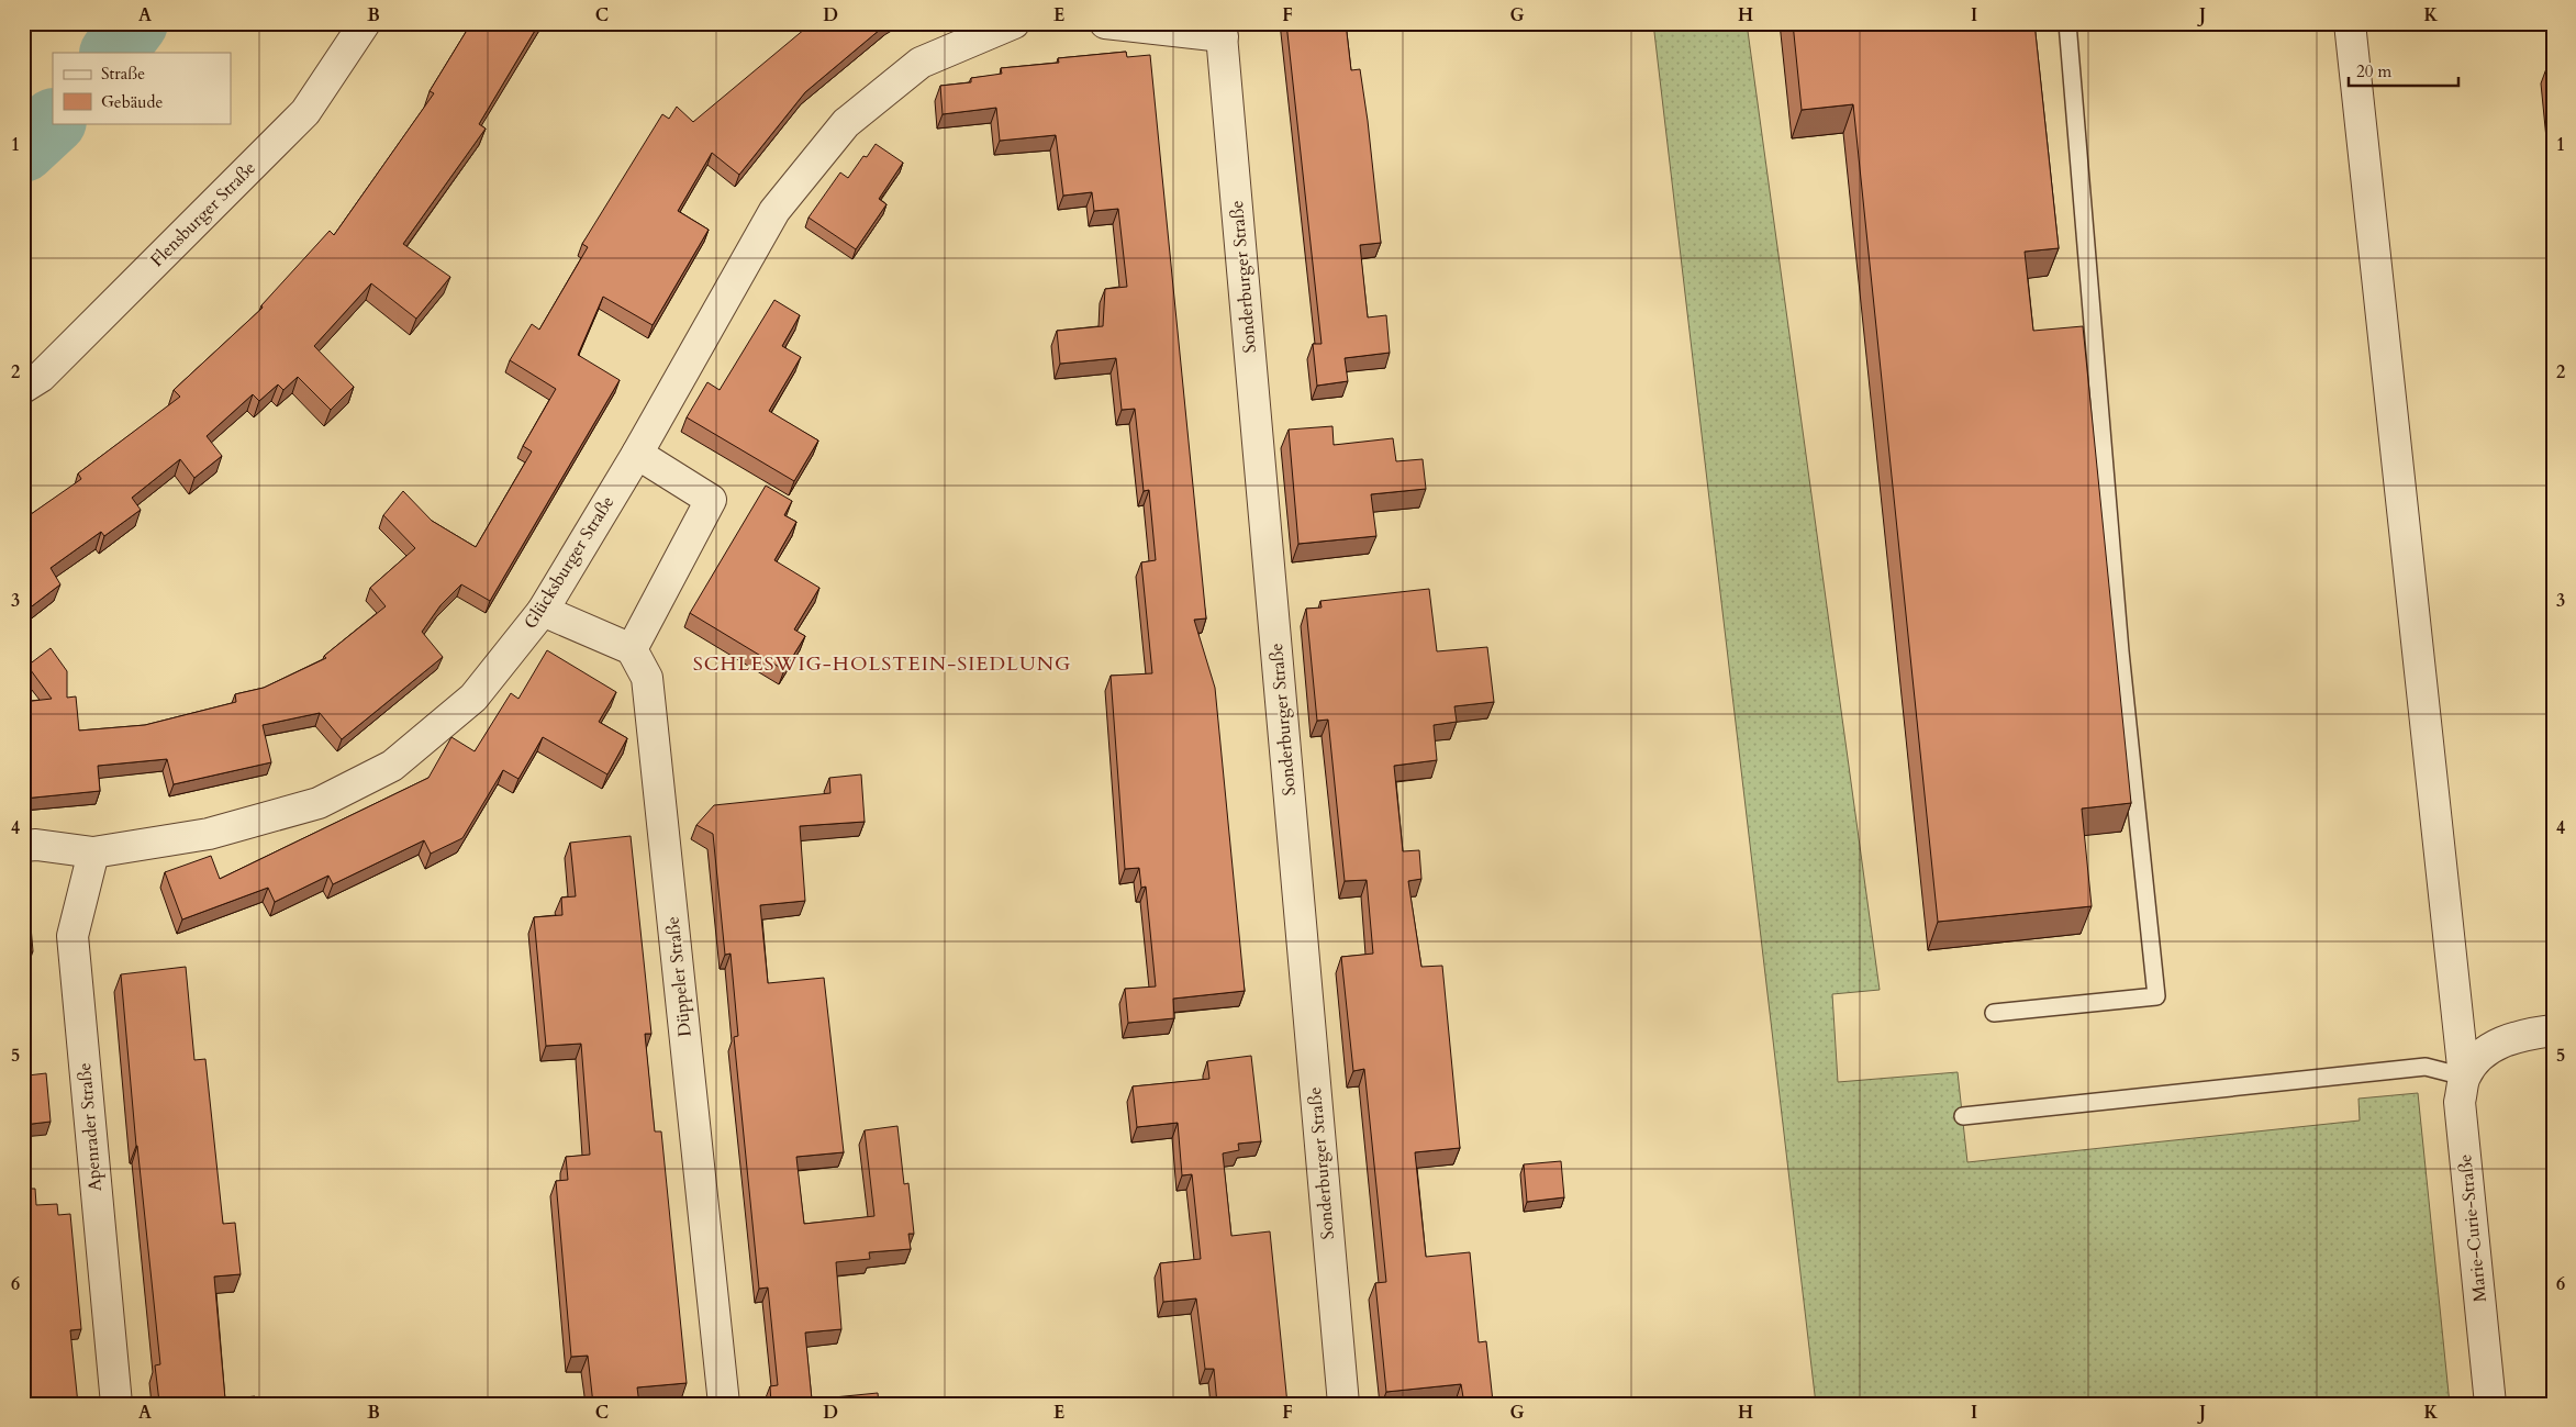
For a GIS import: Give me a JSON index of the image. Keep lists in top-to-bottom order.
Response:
{
  "streets": {
    "street": [
      "Flensburger Straße",
      "Sonderburger Straße",
      "Glücksburger Straße",
      "Düppeler Straße",
      "Apenrader Straße",
      "Marie-Curie-Straße"
    ]
  },
  "crossings": [
    ["Glücksburger Straße", "Apenrader Straße"]
  ],
  "districts": ["SCHLESWIG-HOLSTEIN-SIEDLUNG"],
  "legend": ["Straße", "Gebäude"],
  "scale_bar": "20 m",
  "grid": {
    "columns": [
      "A",
      "B",
      "C",
      "D",
      "E",
      "F",
      "G",
      "H",
      "I",
      "J",
      "K"
    ],
    "rows": [
      "1",
      "2",
      "3",
      "4",
      "5",
      "6"
    ]
  }
}
